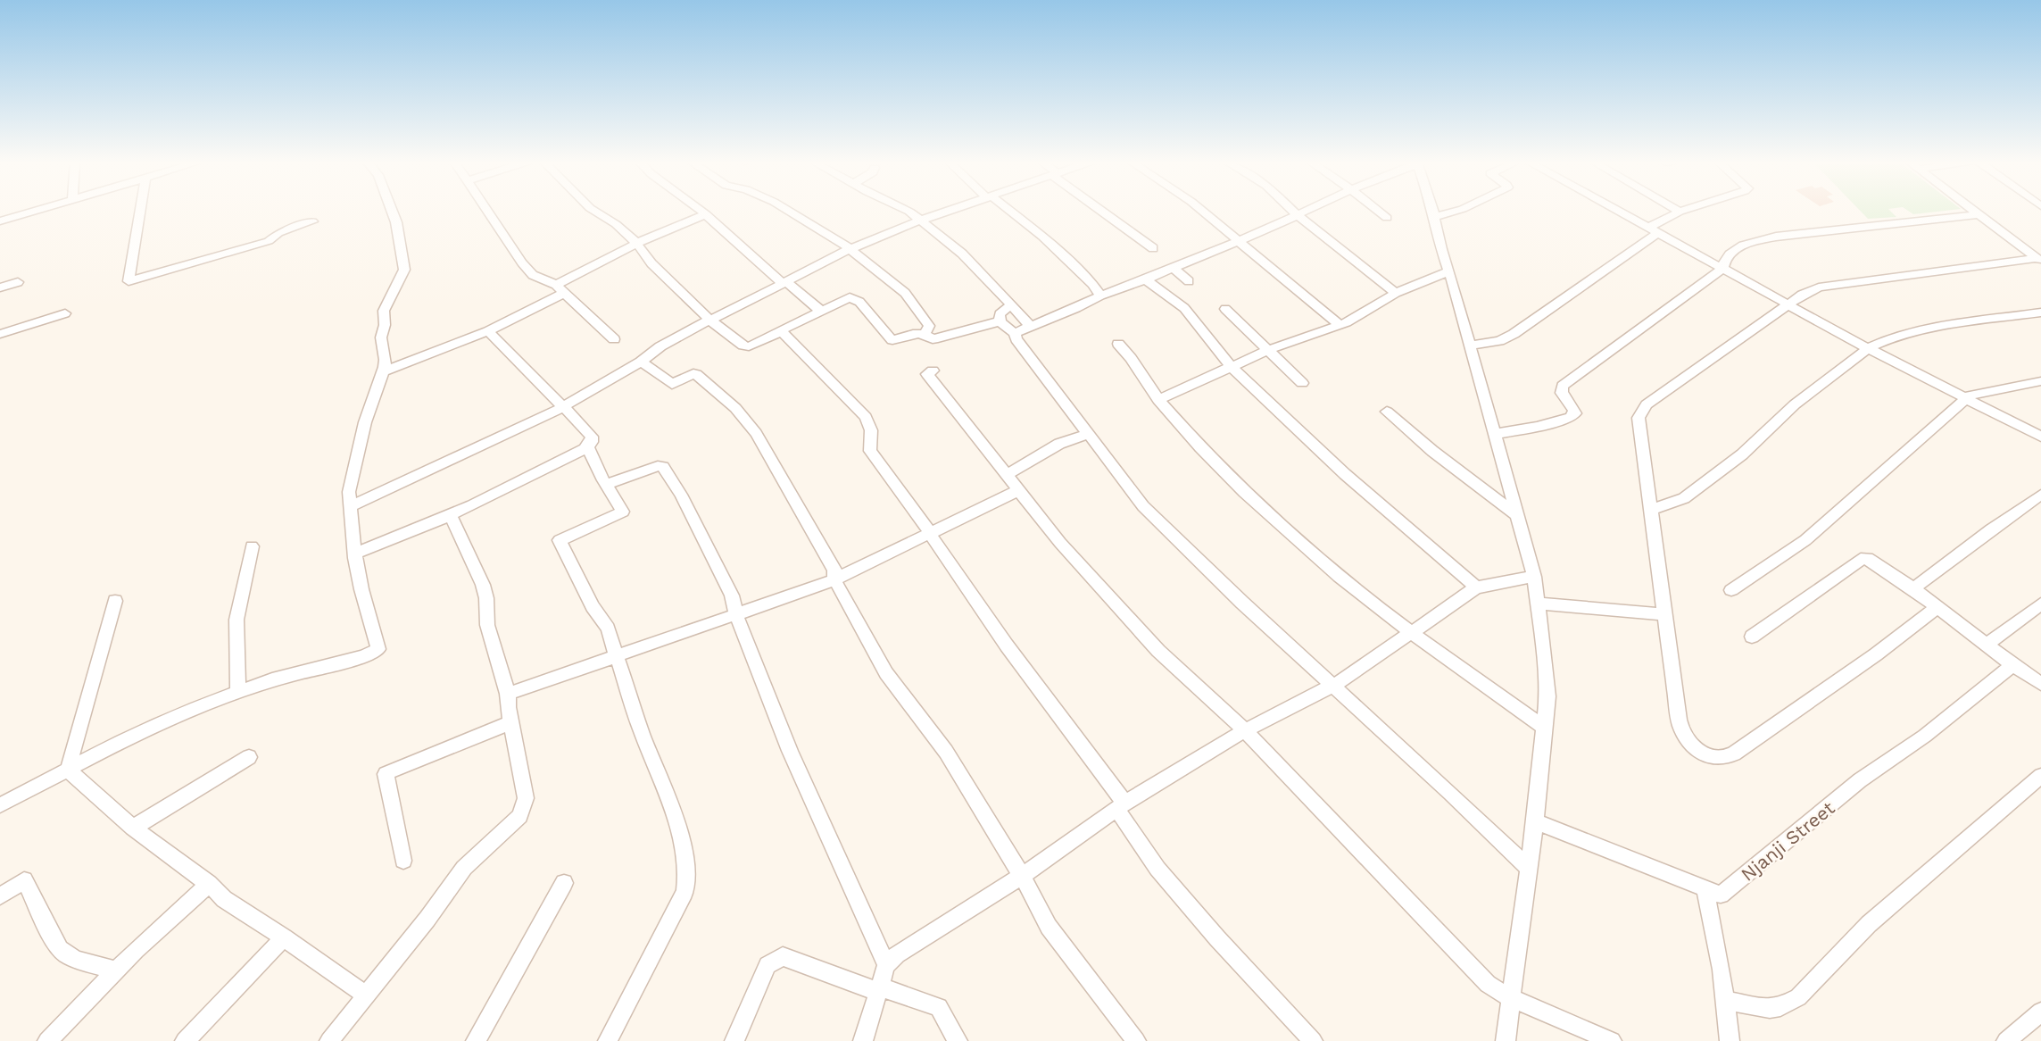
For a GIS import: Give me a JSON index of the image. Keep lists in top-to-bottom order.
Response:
{
  "streets": {
    "street": ["Njanji Street"]
  }
}
